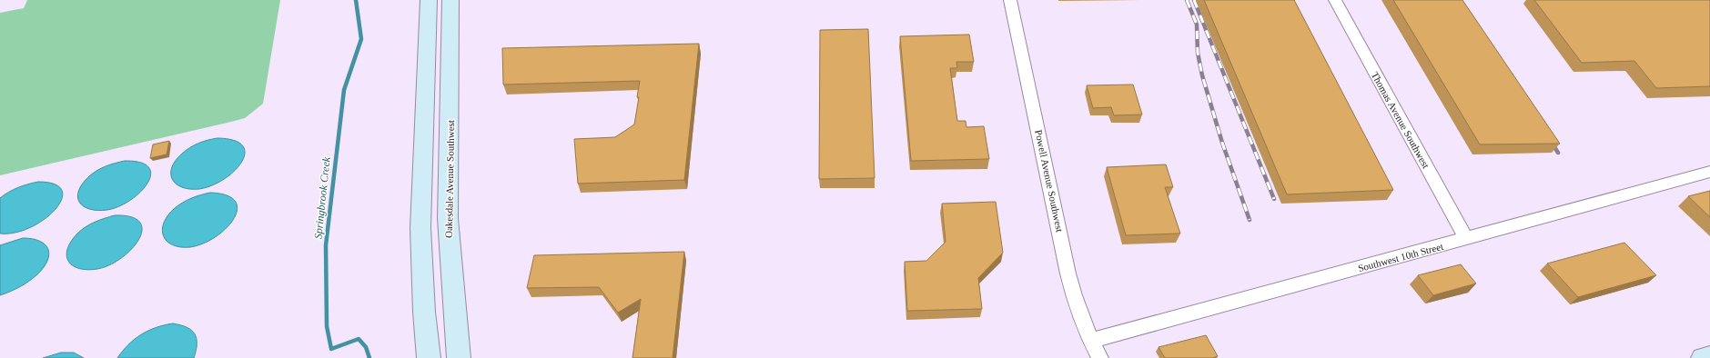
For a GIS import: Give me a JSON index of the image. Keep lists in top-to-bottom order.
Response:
{
  "streets": {
    "street": [
      "Thomas Avenue Southwest",
      "Oakesdale Avenue Southwest",
      "Powell Avenue Southwest",
      "Southwest 10th Street"
    ]
  },
  "crossings": [
    ["Thomas Avenue Southwest", "Southwest 10th Street"],
    ["Powell Avenue Southwest", "Southwest 10th Street"]
  ],
  "water": ["Springbrook Creek"]
}
